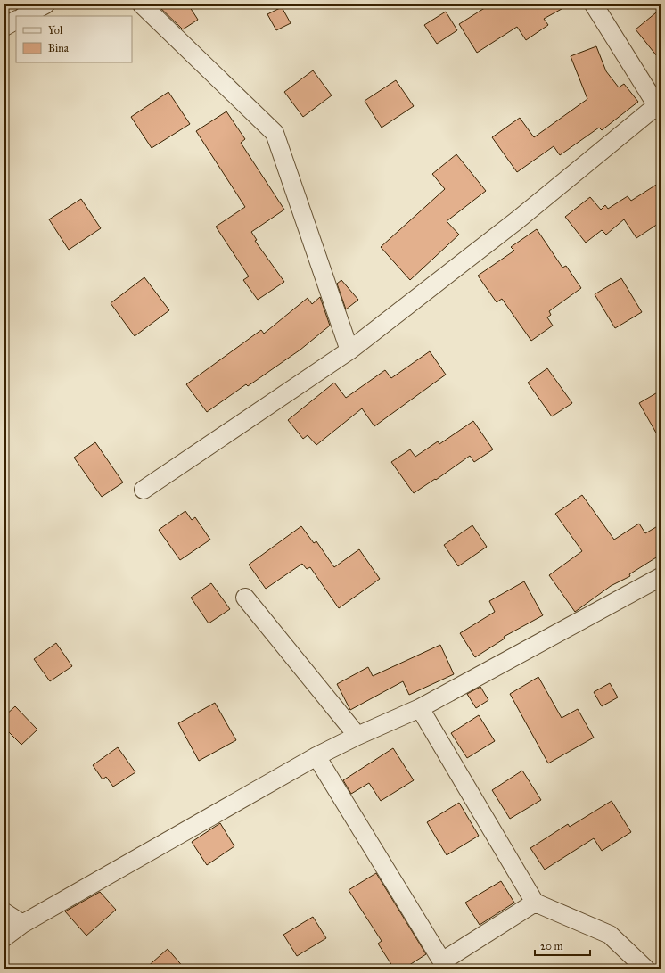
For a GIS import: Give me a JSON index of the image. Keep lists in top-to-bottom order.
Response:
{
  "legend": ["Yol", "Bina"],
  "scale_bar": "20 m"
}
